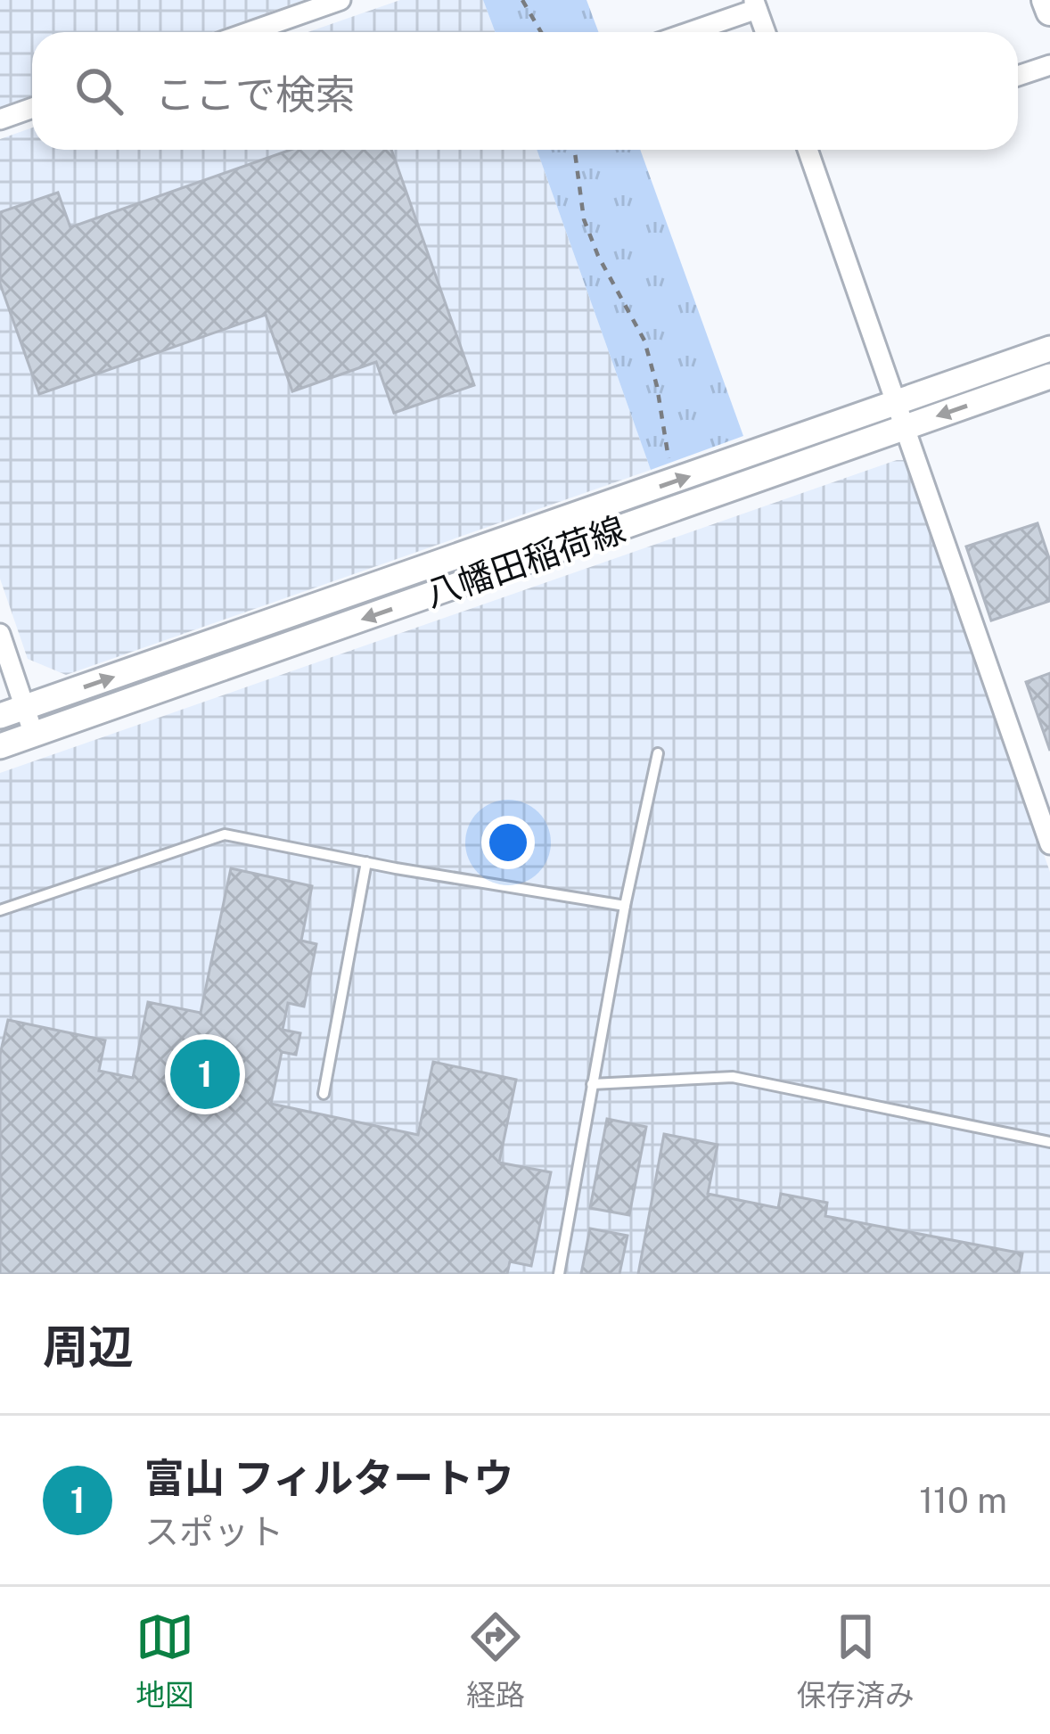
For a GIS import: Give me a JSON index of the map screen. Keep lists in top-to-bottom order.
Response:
{
  "streets": {
    "main road": ["八幡田稲荷線"]
  },
  "page": {
    "search": "ここで検索",
    "pins": "1",
    "heading": "周辺",
    "list": [
      {
        "mark": "1",
        "name": "富山 フィルタートウ",
        "note": "スポット",
        "value": "110 m"
      }
    ],
    "nav": ["地図", "経路", "保存済み"]
  }
}
